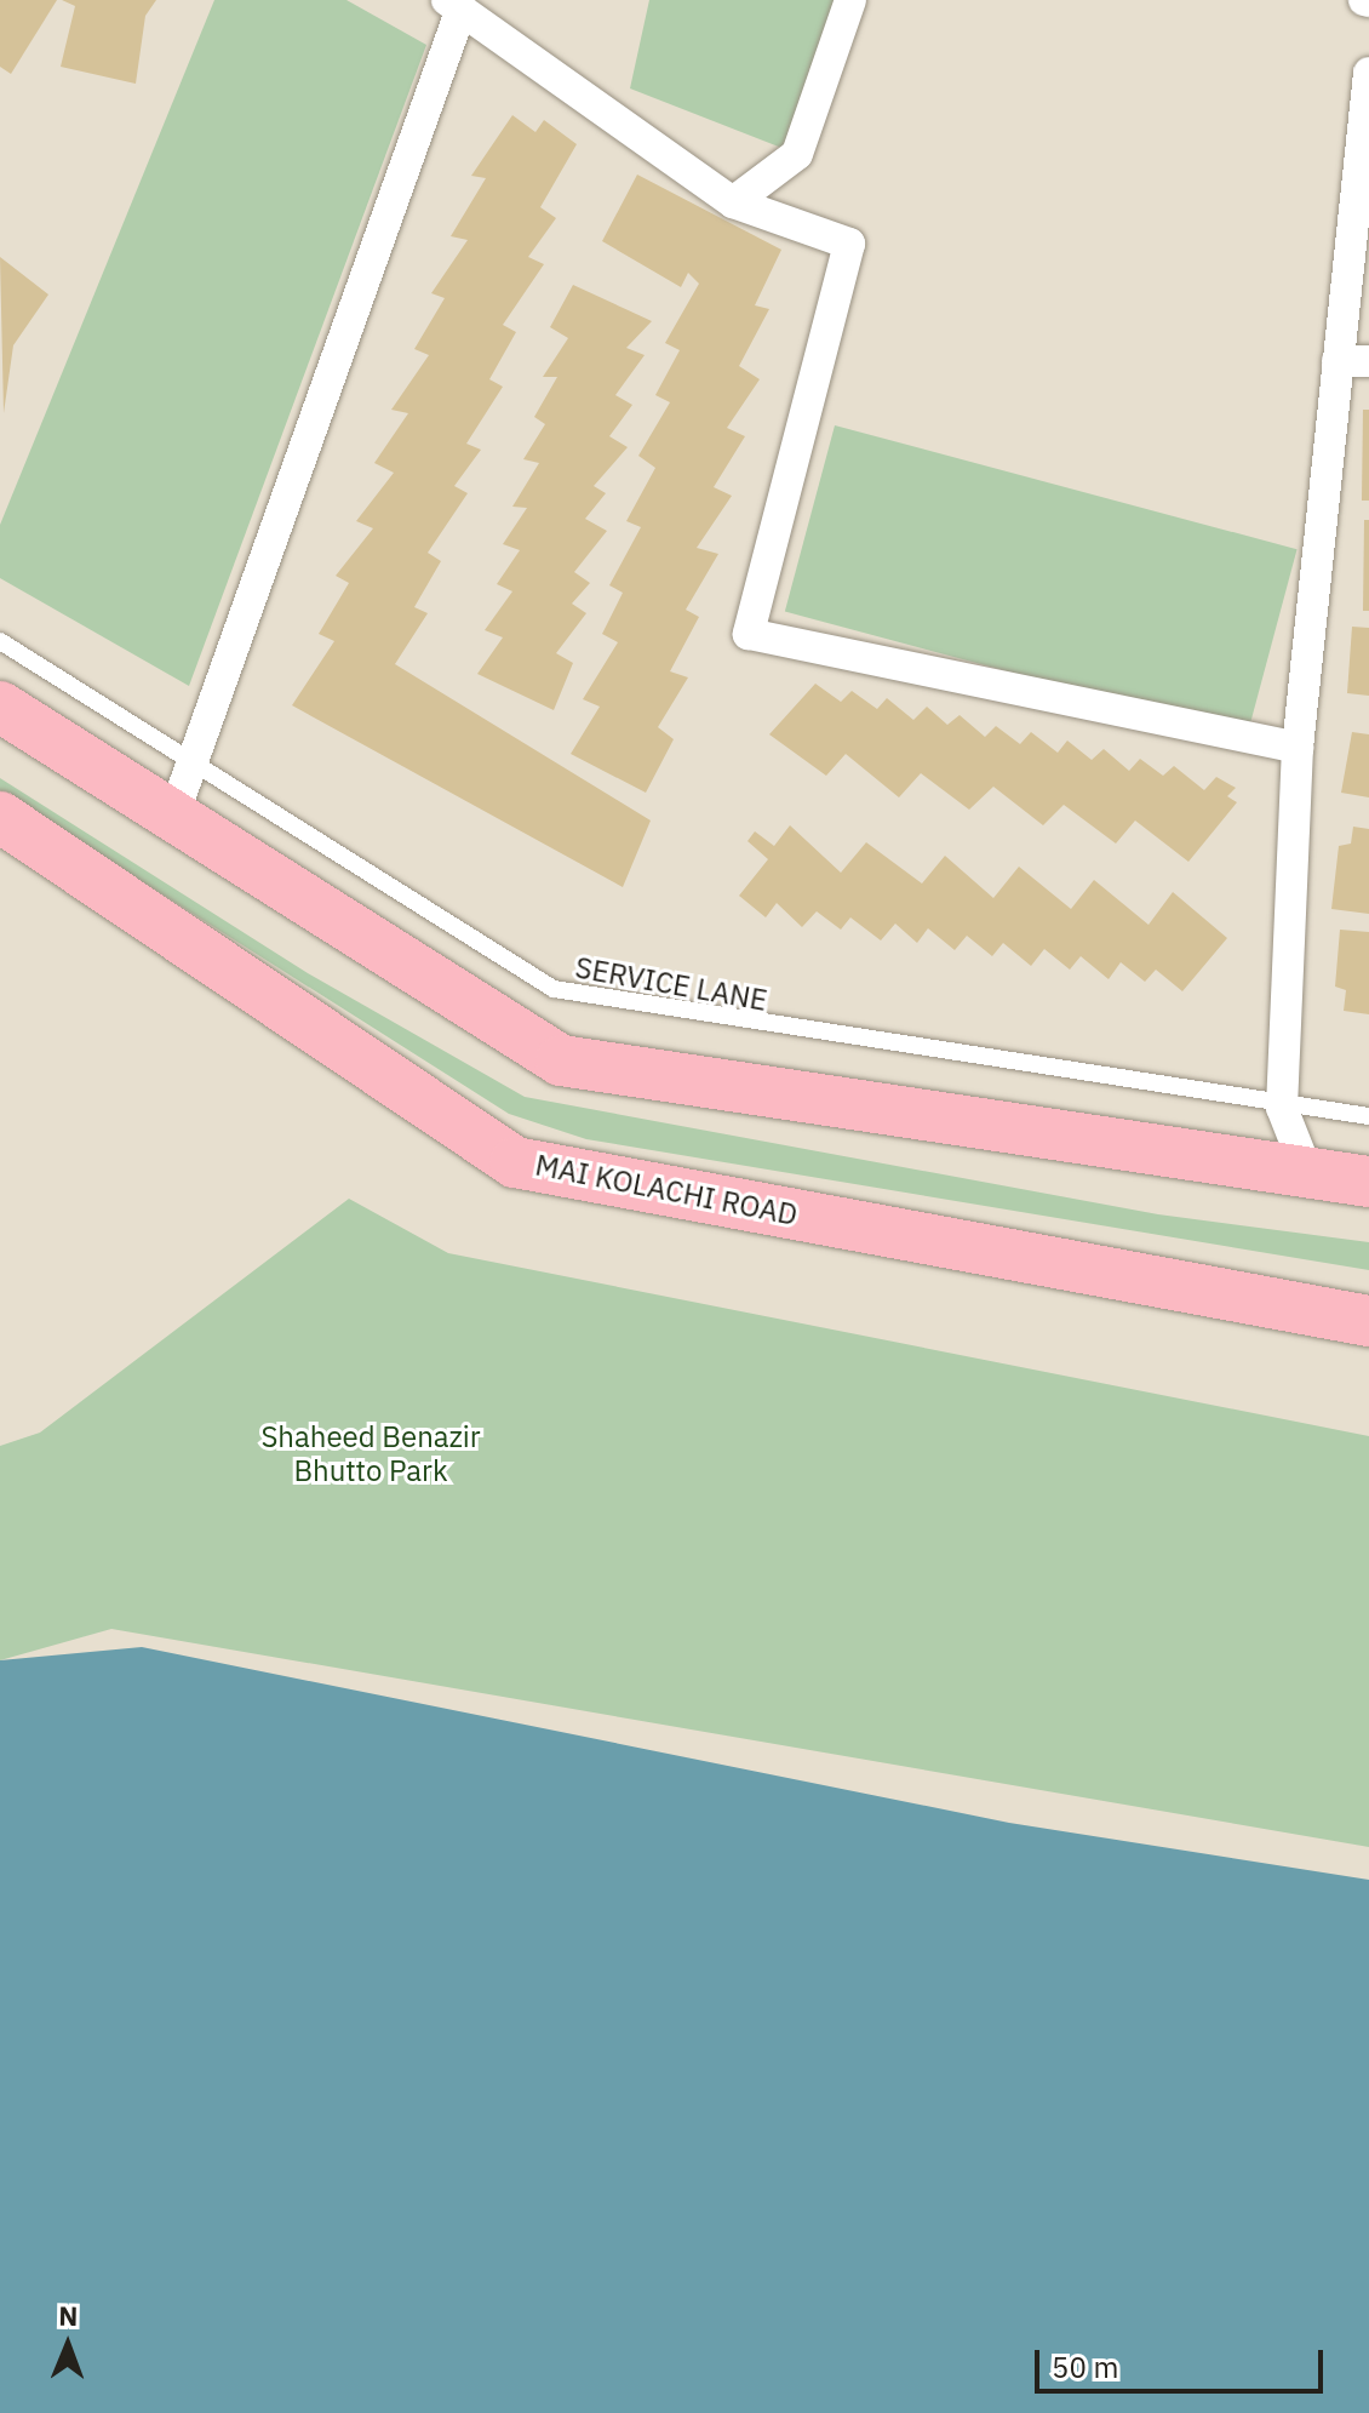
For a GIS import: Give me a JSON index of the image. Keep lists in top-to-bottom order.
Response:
{
  "streets": {
    "main road": ["MAI KOLACHI ROAD"],
    "lane": ["SERVICE LANE"]
  },
  "parks": ["Shaheed Benazir Bhutto Park"],
  "scale_bar": "50 m",
  "north": "top"
}
